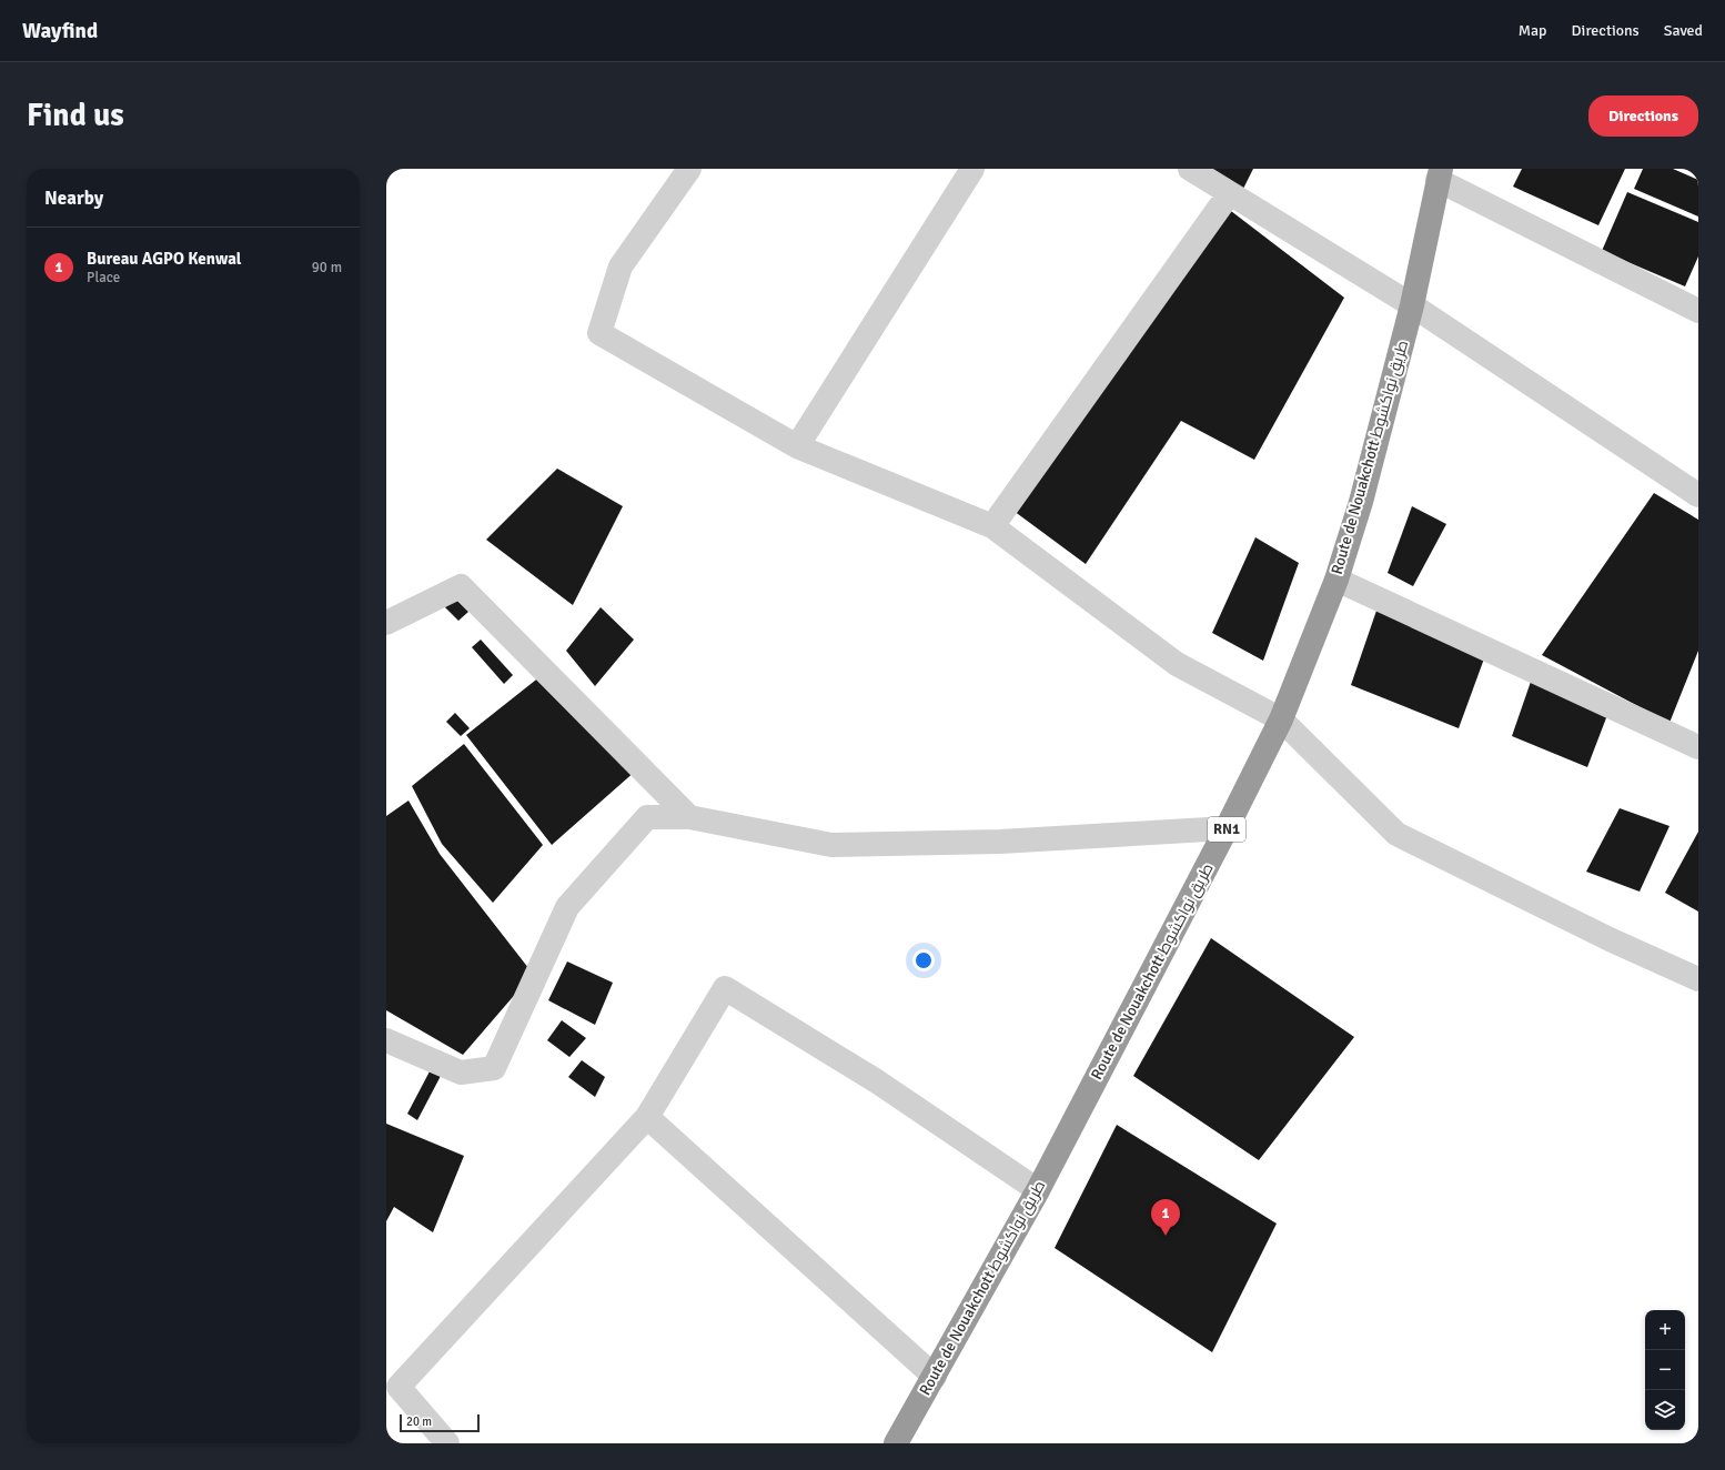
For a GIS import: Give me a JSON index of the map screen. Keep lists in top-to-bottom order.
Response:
{
  "streets": {
    "highway": ["Route de Nouakchott طريق نواكشوط", "RN1"]
  },
  "scale_bar": "20 m",
  "page": {
    "header": "Wayfind",
    "nav": ["Map", "Directions", "Saved"],
    "buttons": "Directions",
    "title": "Find us",
    "heading": "Nearby",
    "list": [
      {
        "mark": "1",
        "name": "Bureau AGPO Kenwal",
        "note": "Place",
        "value": "90 m"
      }
    ],
    "pins": "1",
    "map_buttons": ["+", "−"],
    "scale": "20 m"
  }
}
